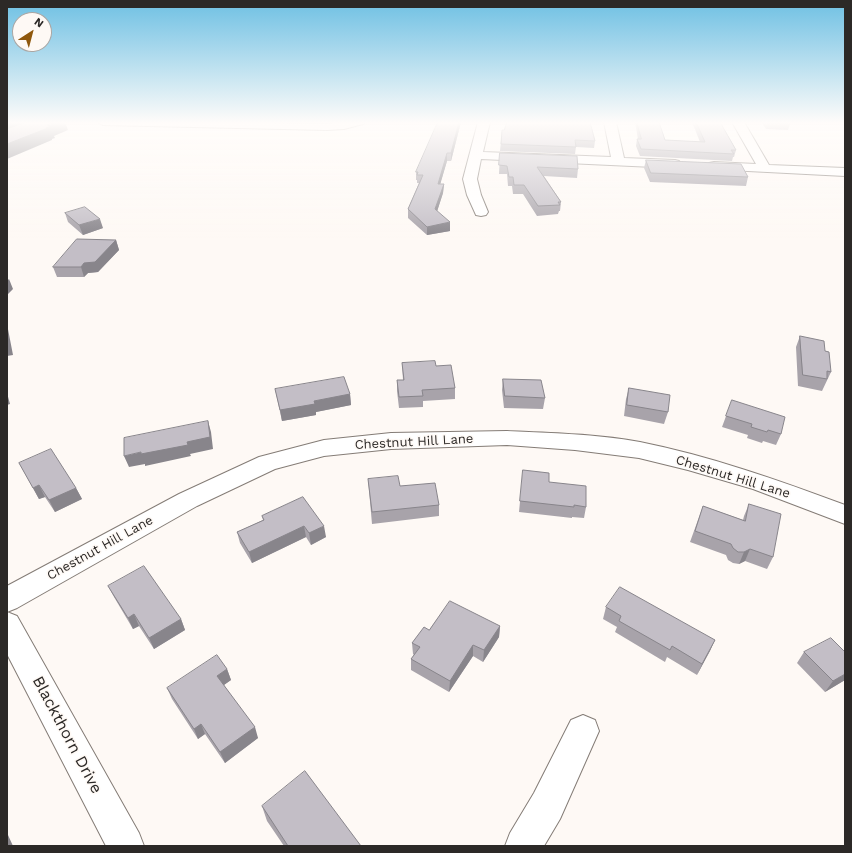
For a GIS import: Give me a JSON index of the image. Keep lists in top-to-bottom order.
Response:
{
  "streets": {
    "street": ["Chestnut Hill Lane", "Blackthorn Drive"]
  },
  "north": "top right"
}
